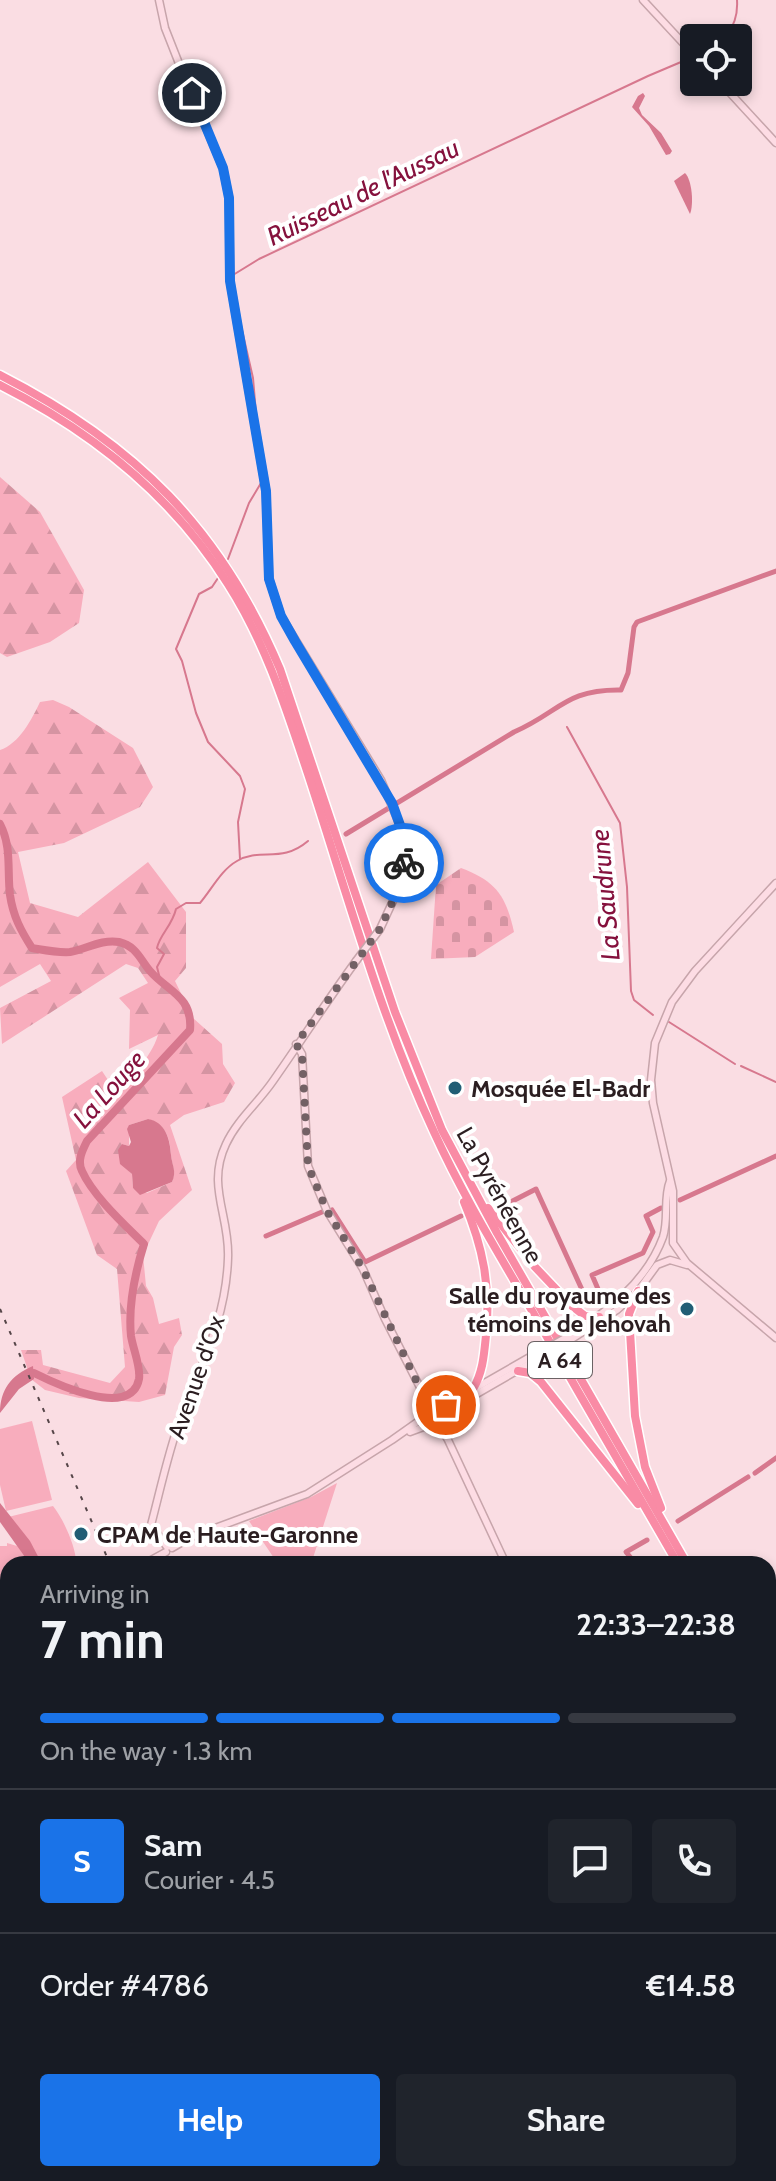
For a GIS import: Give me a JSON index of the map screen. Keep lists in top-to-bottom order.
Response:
{
  "streets": {
    "highway": ["La Pyrénéenne", "A 64"],
    "street": ["Avenue d'Ox"]
  },
  "water": ["Ruisseau de l'Aussau", "La Saudrune", "La Louge"],
  "places": ["Mosquée El-Badr", "Salle du royaume des témoins de Jehovah", "CPAM de Haute-Garonne"],
  "page": {
    "heading": ["7 min", "Arriving in", "22:33–22:38"],
    "panel": [
      "Sam",
      "Courier · 4.5",
      "Order #4786",
      "€14.58"
    ],
    "bar": "On the way · 1.3 km",
    "round": "S",
    "buttons": ["Help", "Share"]
  }
}
